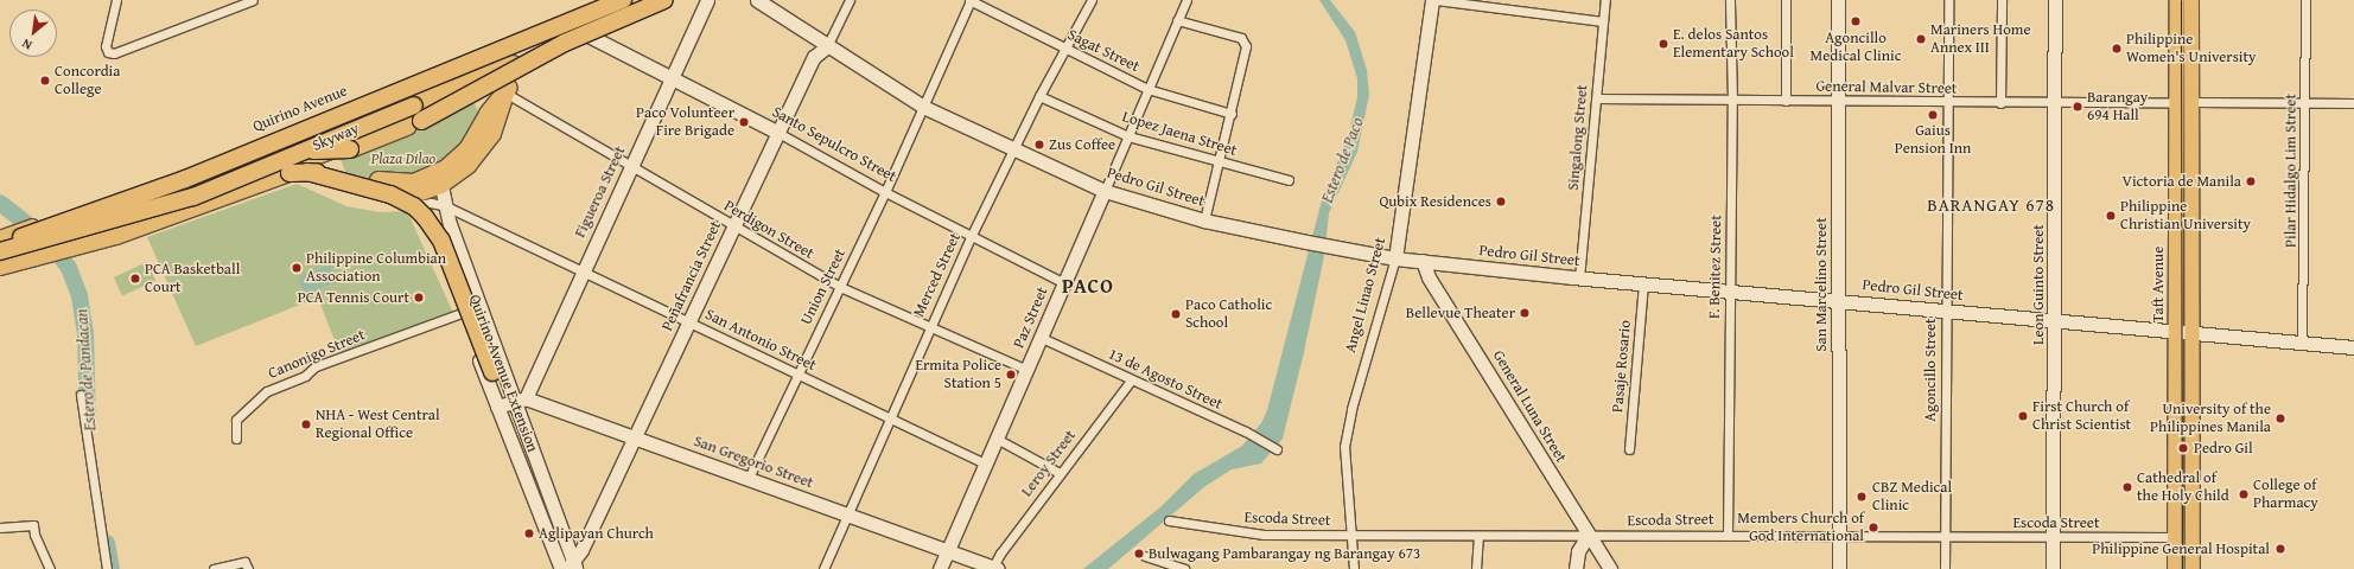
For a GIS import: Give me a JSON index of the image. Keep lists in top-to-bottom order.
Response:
{
  "streets": {
    "highway": ["Skyway"],
    "main road": [
      "Quirino Avenue",
      "Santo Sepulcro Street",
      "Pedro Gil Street",
      "Figueroa Street",
      "Peñafrancia Street",
      "San Marcelino Street",
      "Leon Guinto Street",
      "Taft Avenue",
      "Angel Linao Street",
      "Paz Street",
      "Quirino Avenue Extension",
      "General Luna Street",
      "San Gregorio Street"
    ],
    "street": [
      "Sagat Street",
      "General Malvar Street",
      "Lopez Jaena Street",
      "Singalong Street",
      "Pilar Hidalgo Lim Street",
      "Perdigon Street",
      "F. Benitez Street",
      "Merced Street",
      "Union Street",
      "San Antonio Street",
      "Canonigo Street",
      "Pasaje Rosario",
      "Agoncillo Street",
      "13 de Agosto Street",
      "Leroy Street",
      "Escoda Street"
    ]
  },
  "crossings": [
    ["Sagat Street", "Merced Street"],
    ["Sagat Street", "Union Street"],
    ["Sagat Street", "Paz Street"],
    ["General Malvar Street", "Singalong Street"],
    ["General Malvar Street", "F. Benitez Street"],
    ["General Malvar Street", "San Marcelino Street"],
    ["General Malvar Street", "Leon Guinto Street"],
    ["General Malvar Street", "Taft Avenue"],
    ["General Malvar Street", "Agoncillo Street"],
    ["Quirino Avenue", "Skyway"],
    ["Lopez Jaena Street", "Merced Street"],
    ["Lopez Jaena Street", "Paz Street"],
    ["Singalong Street", "Pedro Gil Street"],
    ["Santo Sepulcro Street", "Figueroa Street"],
    ["Santo Sepulcro Street", "Merced Street"],
    ["Santo Sepulcro Street", "Peñafrancia Street"],
    ["Santo Sepulcro Street", "Union Street"],
    ["Santo Sepulcro Street", "Paz Street"],
    ["Pilar Hidalgo Lim Street", "Pedro Gil Street"],
    ["Pedro Gil Street", "F. Benitez Street"],
    ["Pedro Gil Street", "Merced Street"],
    ["Pedro Gil Street", "Peñafrancia Street"],
    ["Pedro Gil Street", "San Marcelino Street"],
    ["Pedro Gil Street", "Leon Guinto Street"],
    ["Pedro Gil Street", "Taft Avenue"],
    ["Pedro Gil Street", "Union Street"],
    ["Pedro Gil Street", "Angel Linao Street"],
    ["Pedro Gil Street", "Paz Street"],
    ["Pedro Gil Street", "Pasaje Rosario"],
    ["Pedro Gil Street", "Agoncillo Street"],
    ["Pedro Gil Street", "General Luna Street"],
    ["Figueroa Street", "Perdigon Street"],
    ["Figueroa Street", "San Antonio Street"],
    ["Figueroa Street", "Quirino Avenue Extension"],
    ["Figueroa Street", "San Gregorio Street"],
    ["Perdigon Street", "Merced Street"],
    ["Perdigon Street", "Peñafrancia Street"],
    ["Perdigon Street", "Union Street"],
    ["Perdigon Street", "Paz Street"],
    ["F. Benitez Street", "Escoda Street"],
    ["Merced Street", "San Antonio Street"],
    ["Merced Street", "San Gregorio Street"],
    ["Peñafrancia Street", "San Antonio Street"],
    ["Peñafrancia Street", "Quirino Avenue Extension"],
    ["Peñafrancia Street", "San Gregorio Street"],
    ["San Marcelino Street", "Escoda Street"],
    ["Leon Guinto Street", "Escoda Street"],
    ["Taft Avenue", "Escoda Street"],
    ["Union Street", "San Antonio Street"],
    ["Union Street", "San Gregorio Street"],
    ["Angel Linao Street", "Escoda Street"],
    ["Paz Street", "San Antonio Street"],
    ["Paz Street", "13 de Agosto Street"],
    ["Paz Street", "San Gregorio Street"],
    ["San Antonio Street", "Quirino Avenue Extension"],
    ["Canonigo Street", "Quirino Avenue Extension"],
    ["Agoncillo Street", "Escoda Street"],
    ["Quirino Avenue Extension", "San Gregorio Street"],
    ["13 de Agosto Street", "Leroy Street"],
    ["General Luna Street", "Escoda Street"],
    ["San Gregorio Street", "Leroy Street"]
  ],
  "districts": ["BARANGAY 678", "PACO"],
  "water": ["Estero de Paco", "Estero de Pandacan"],
  "parks": ["Plaza Dilao"],
  "places": [
    "Agoncillo Medical Clinic",
    "Mariners Home Annex III",
    "E. delos Santos Elementary School",
    "Philippine Women's University",
    "Concordia College",
    "Barangay 694 Hall",
    "Gaius Pension Inn",
    "Paco Volunteer Fire Brigade",
    "Zus Coffee",
    "Victoria de Manila",
    "Qubix Residences",
    "Philippine Christian University",
    "Philippine Columbian Association",
    "PCA Basketball Court",
    "PCA Tennis Court",
    "Bellevue Theater",
    "Paco Catholic School",
    "Ermita Police Station 5",
    "First Church of Christ Scientist",
    "University of the Philippines Manila",
    "NHA - West Central Regional Office",
    "Pedro Gil",
    "Cathedral of the Holy Child",
    "College of Pharmacy",
    "CBZ Medical Clinic",
    "Members Church of God International",
    "Aglipayan Church",
    "Philippine General Hospital",
    "Bulwagang Pambarangay ng Barangay 673"
  ],
  "north": "bottom left"
}
